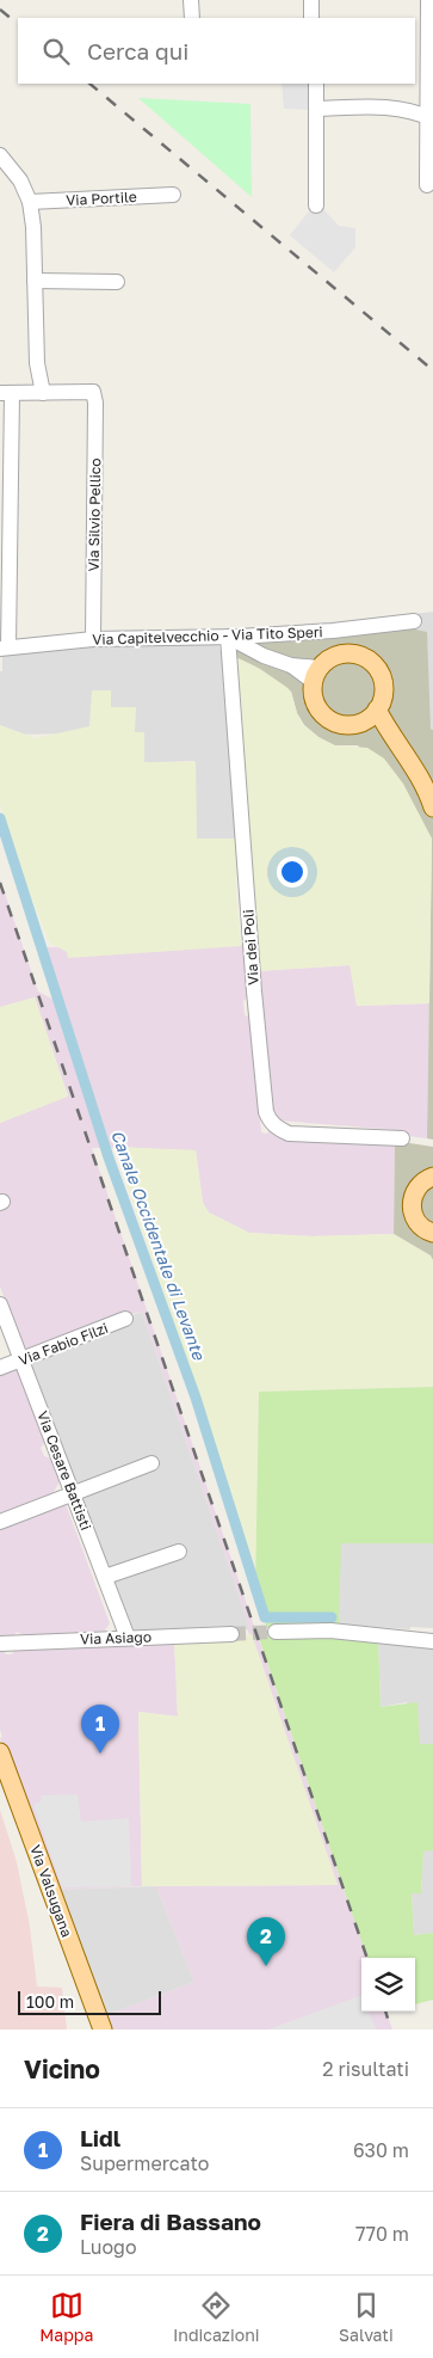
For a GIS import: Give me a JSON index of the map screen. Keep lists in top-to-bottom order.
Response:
{
  "streets": {
    "main road": ["Via Valsugana"],
    "street": [
      "Via Portile",
      "Via Silvio Pellico",
      "Via Capitelvecchio - Via Tito Speri",
      "Via dei Poli",
      "Via Fabio Filzi",
      "Via Cesare Battisti",
      "Via Asiago"
    ]
  },
  "crossings": [
    ["Via Silvio Pellico", "Via Capitelvecchio - Via Tito Speri"],
    ["Via Capitelvecchio - Via Tito Speri", "Via dei Poli"],
    ["Via Fabio Filzi", "Via Cesare Battisti"],
    ["Via Cesare Battisti", "Via Asiago"]
  ],
  "water": ["Canale Occidentale di Levante"],
  "scale_bar": "100 m",
  "page": {
    "search": "Cerca qui",
    "pins": ["1", "2"],
    "scale": "100 m",
    "heading": ["Vicino", "2 risultati"],
    "list": [
      {
        "mark": "1",
        "name": "Lidl",
        "note": "Supermercato",
        "value": "630 m"
      },
      {
        "mark": "2",
        "name": "Fiera di Bassano",
        "note": "Luogo",
        "value": "770 m"
      }
    ],
    "nav": ["Mappa", "Indicazioni", "Salvati"]
  }
}
